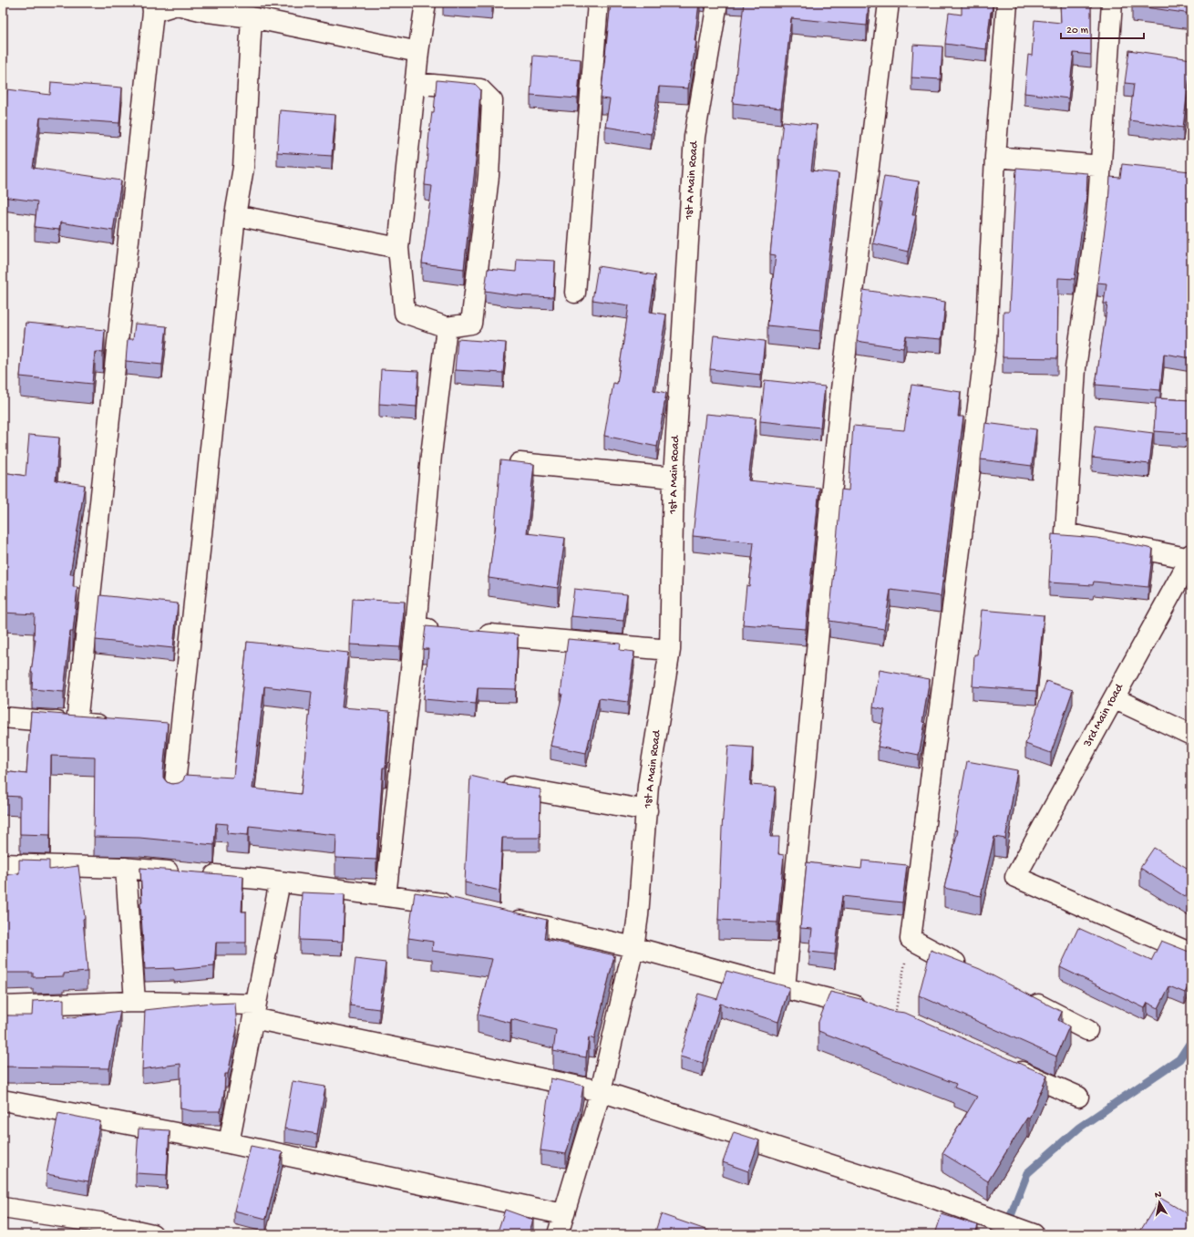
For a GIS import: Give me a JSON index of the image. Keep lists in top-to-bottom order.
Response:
{
  "streets": {
    "street": ["1st A Main Road", "3rd Main road"]
  },
  "scale_bar": "20 m",
  "north": "top"
}
